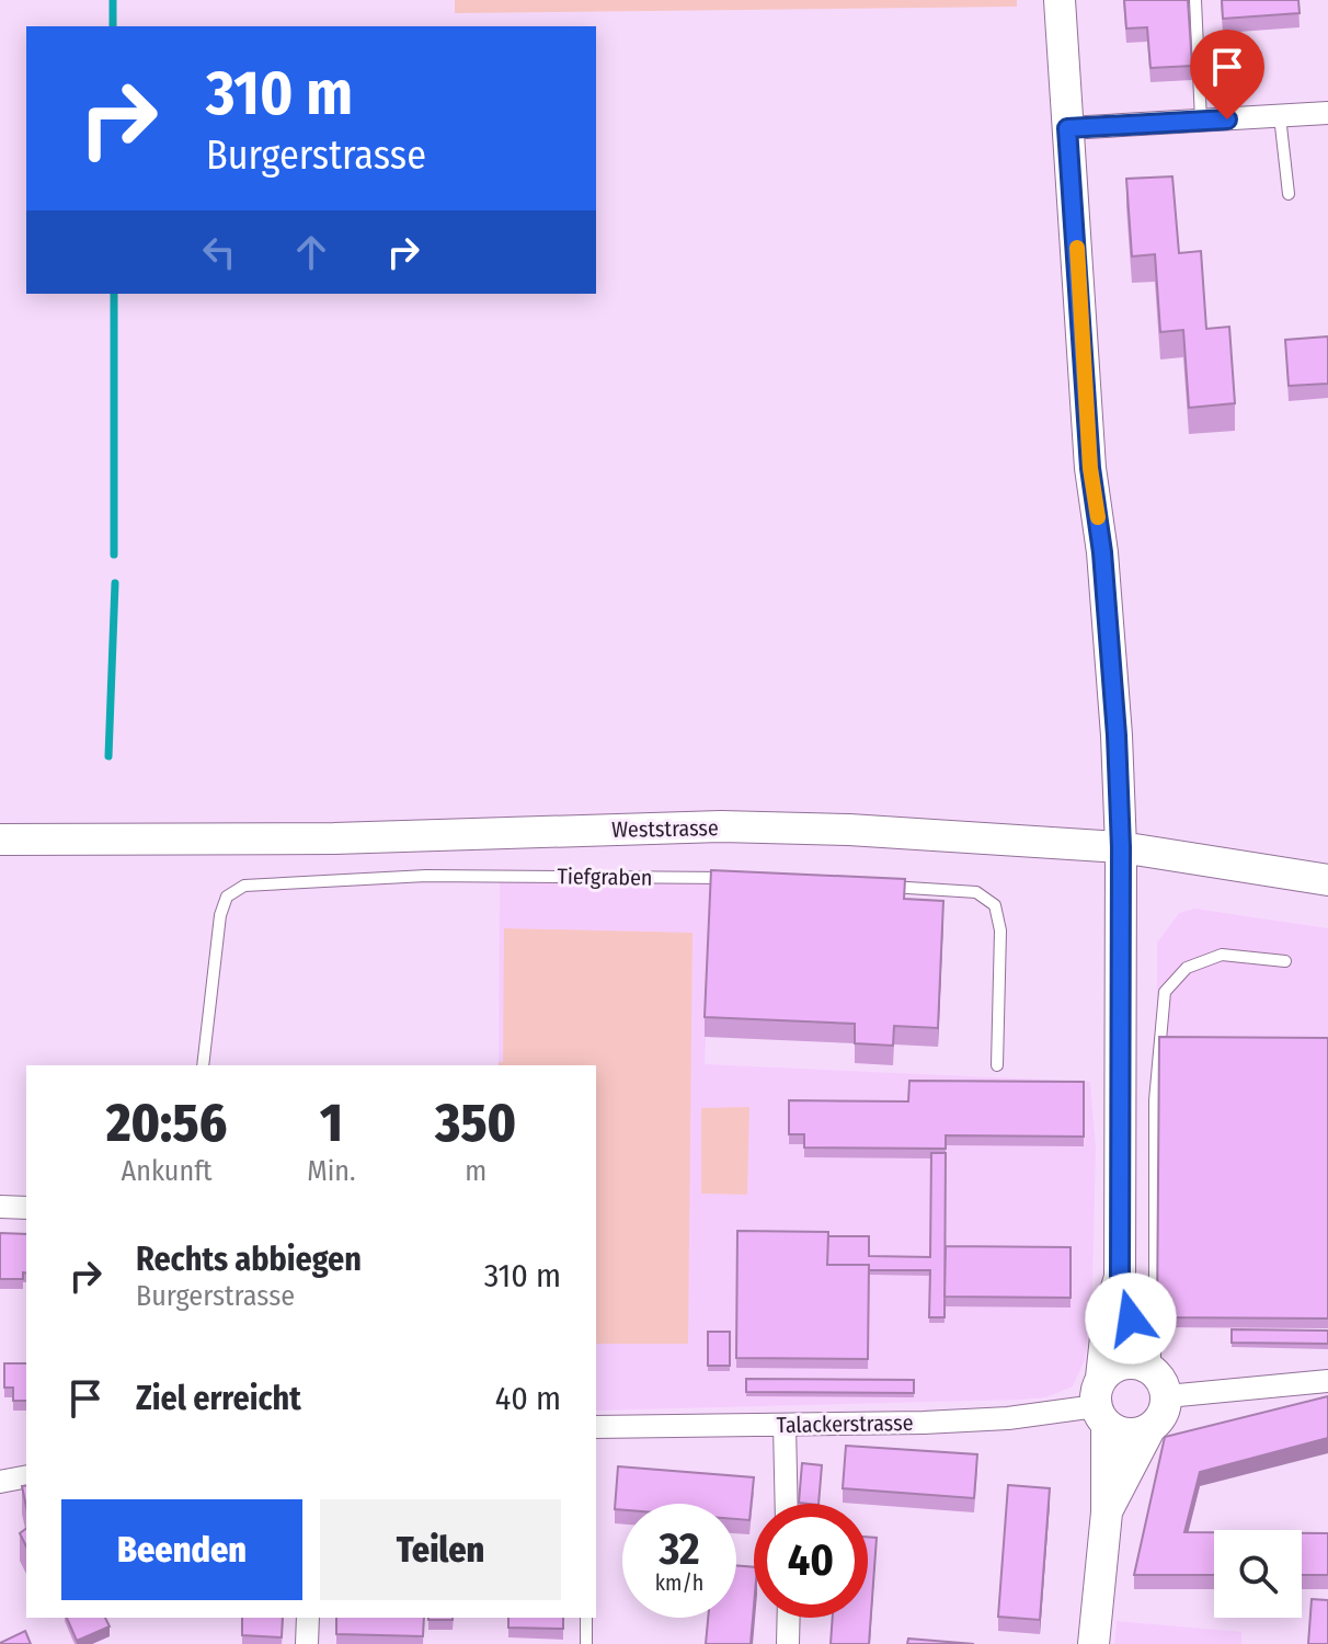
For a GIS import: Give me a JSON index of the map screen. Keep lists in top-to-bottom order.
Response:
{
  "streets": {
    "main road": ["Weststrasse"],
    "street": ["Talackerstrasse"],
    "lane": ["Tiefgraben"]
  },
  "page": {
    "turn": ["310 m", "Burgerstrasse"],
    "eta": [
      "20:56",
      "Ankunft",
      "1",
      "Min.",
      "350",
      "m"
    ],
    "list": [
      {
        "name": "Rechts abbiegen",
        "note": "Burgerstrasse",
        "value": "310 m"
      },
      {
        "name": "Ziel erreicht",
        "value": "40 m"
      }
    ],
    "buttons": ["Beenden", "Teilen"],
    "speed": "32 km/h",
    "limit": "40"
  }
}
